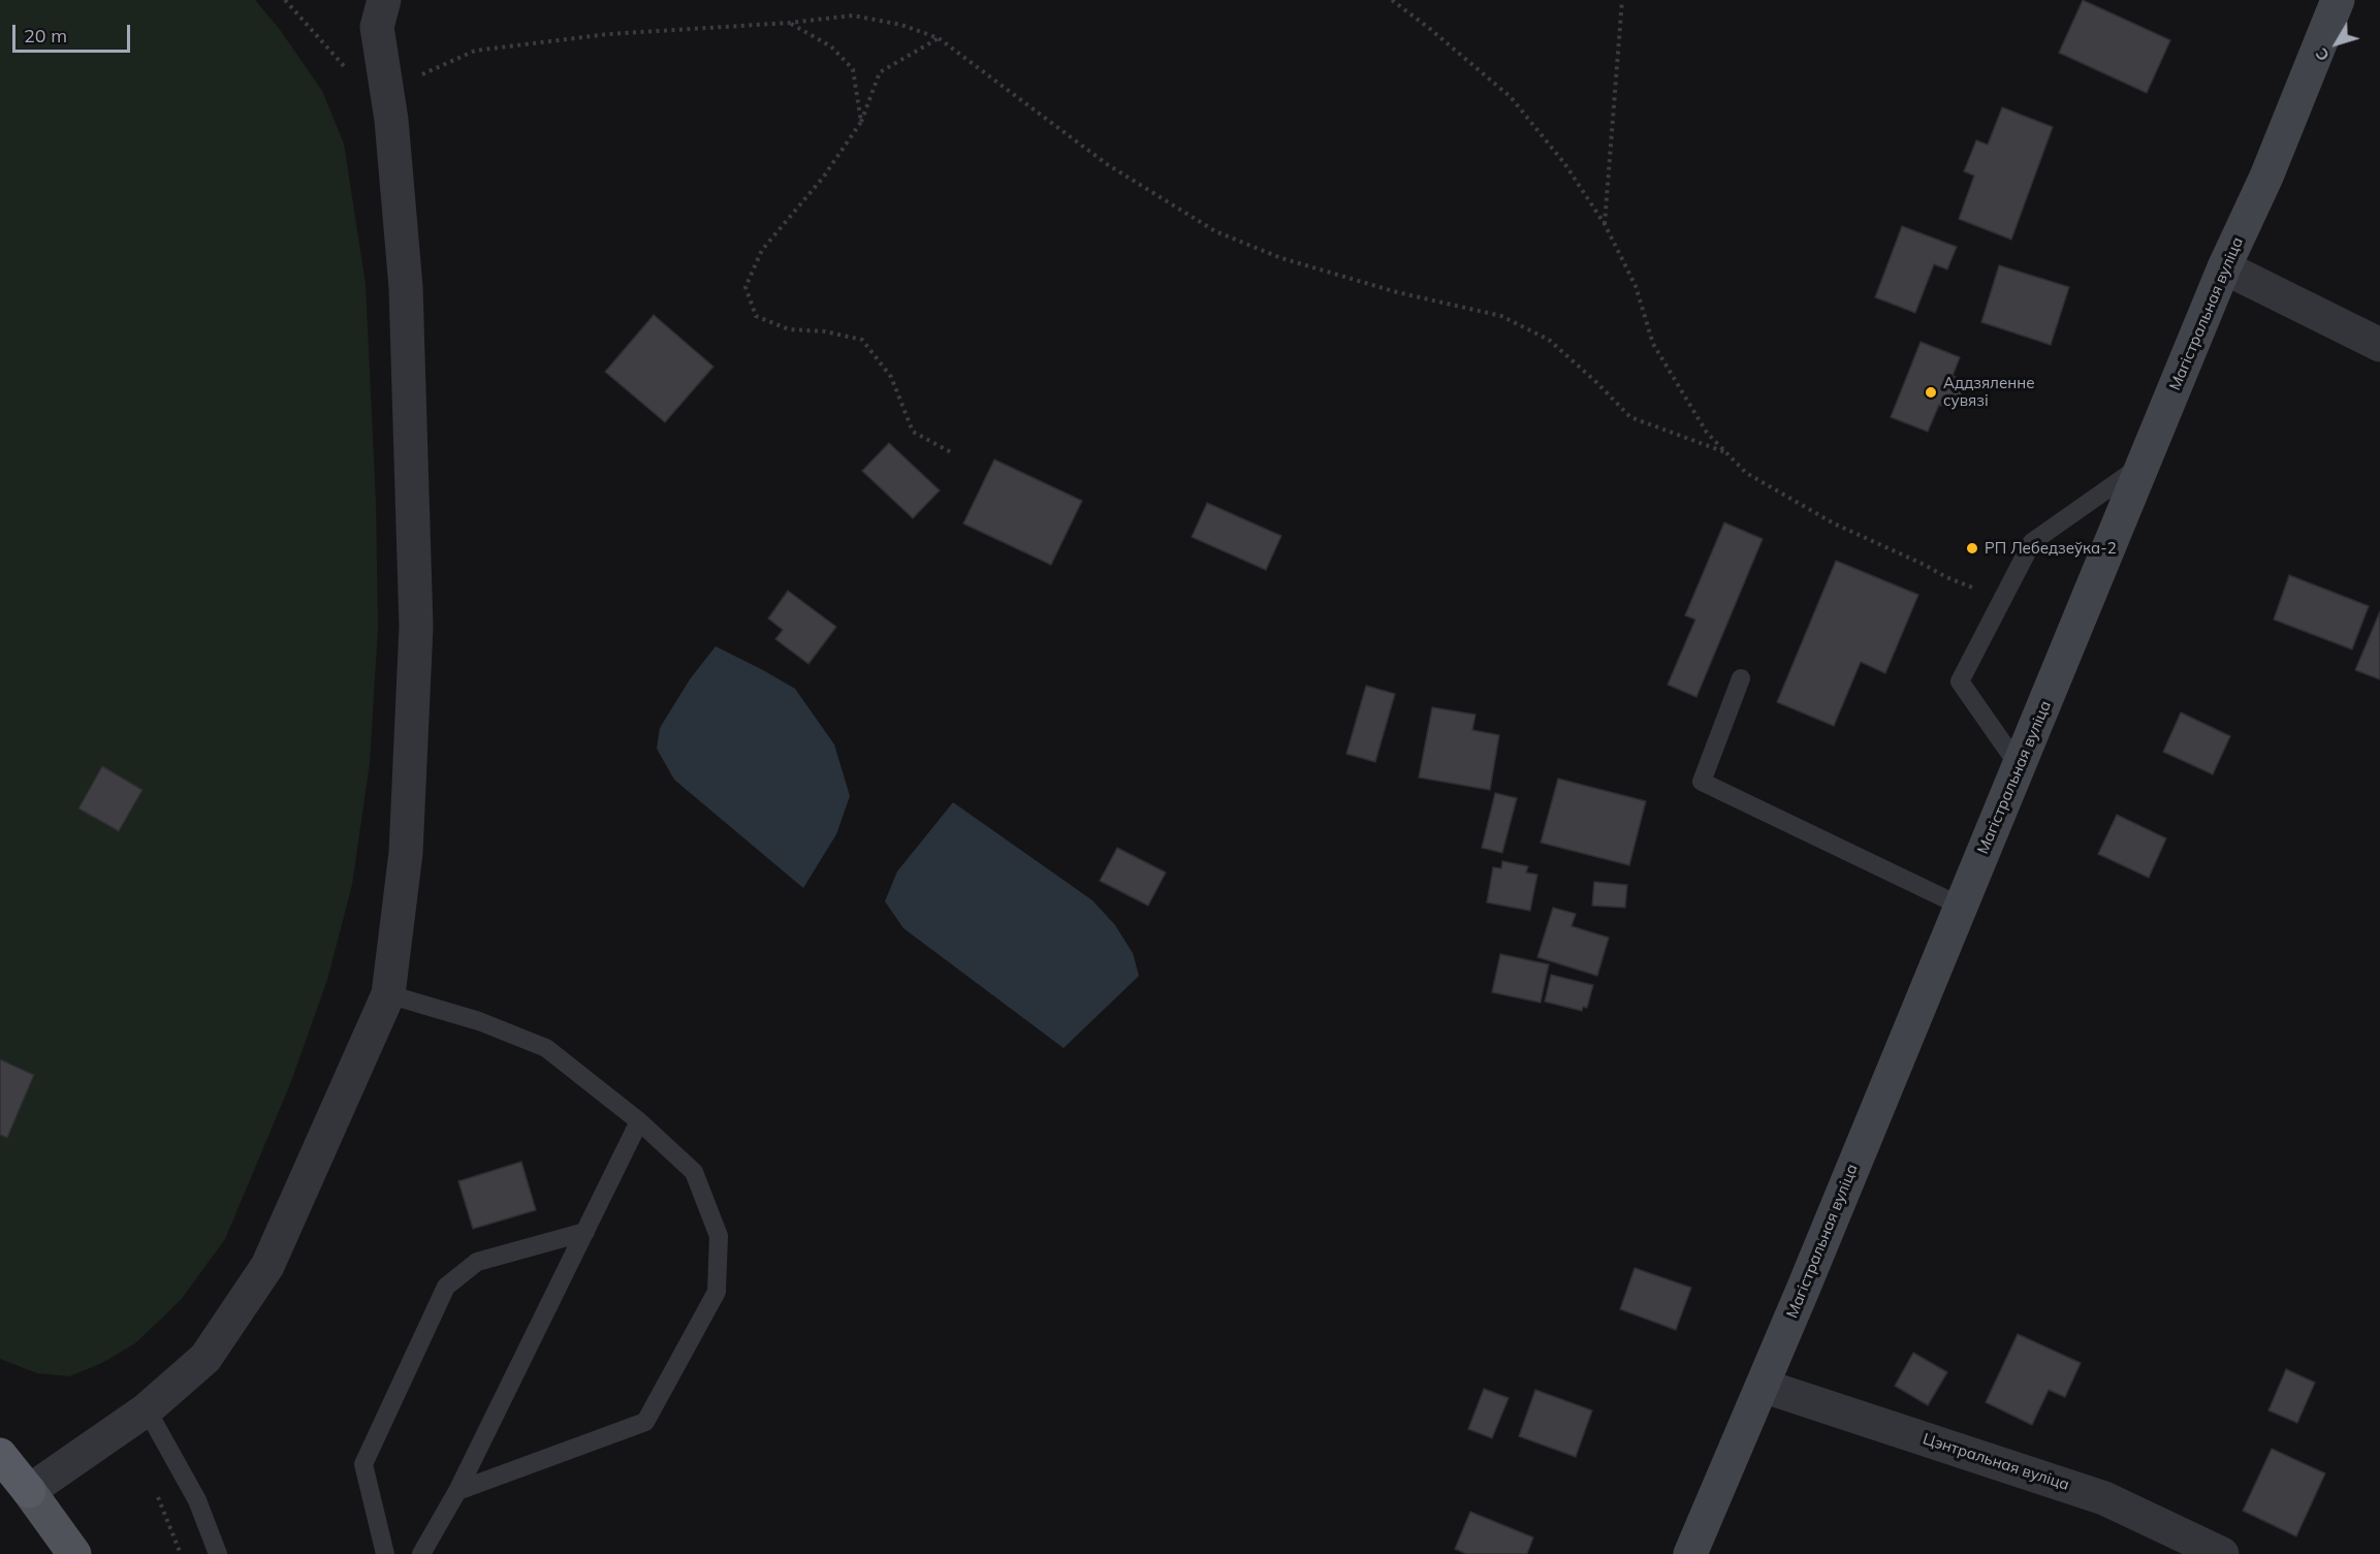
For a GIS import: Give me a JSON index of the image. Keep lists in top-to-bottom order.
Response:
{
  "streets": {
    "main road": ["Магістральная вуліца"],
    "street": ["Цэнтральная вуліца"]
  },
  "crossings": [
    ["Магістральная вуліца", "Цэнтральная вуліца"]
  ],
  "places": ["Аддзяленне сувязі", "РП Лебедзеўка-2"],
  "scale_bar": "20 m",
  "north": "bottom left"
}
